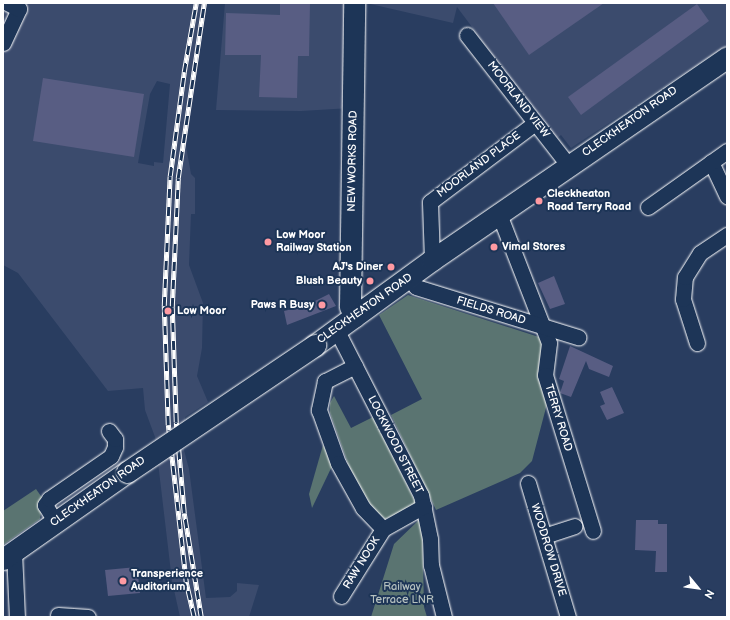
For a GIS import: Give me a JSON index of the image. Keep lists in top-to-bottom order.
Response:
{
  "streets": {
    "street": [
      "MOORLAND VIEW",
      "CLECKHEATON ROAD",
      "NEW WORKS ROAD",
      "MOORLAND PLACE",
      "FIELDS ROAD",
      "TERRY ROAD",
      "LOCKWOOD STREET",
      "WOODROW DRIVE",
      "RAW NOOK"
    ]
  },
  "crossings": [
    ["MOORLAND VIEW", "CLECKHEATON ROAD"],
    ["MOORLAND VIEW", "MOORLAND PLACE"],
    ["CLECKHEATON ROAD", "NEW WORKS ROAD"],
    ["CLECKHEATON ROAD", "MOORLAND PLACE"],
    ["CLECKHEATON ROAD", "FIELDS ROAD"],
    ["CLECKHEATON ROAD", "TERRY ROAD"],
    ["CLECKHEATON ROAD", "LOCKWOOD STREET"],
    ["FIELDS ROAD", "TERRY ROAD"],
    ["LOCKWOOD STREET", "RAW NOOK"]
  ],
  "parks": ["Railway Terrace LNR"],
  "places": [
    "Cleckheaton Road Terry Road",
    "Low Moor Railway Station",
    "Vimal Stores",
    "AJ's Diner",
    "Blush Beauty",
    "Paws R Busy",
    "Low Moor",
    "Transperience Auditorium"
  ],
  "north": "bottom right"
}
